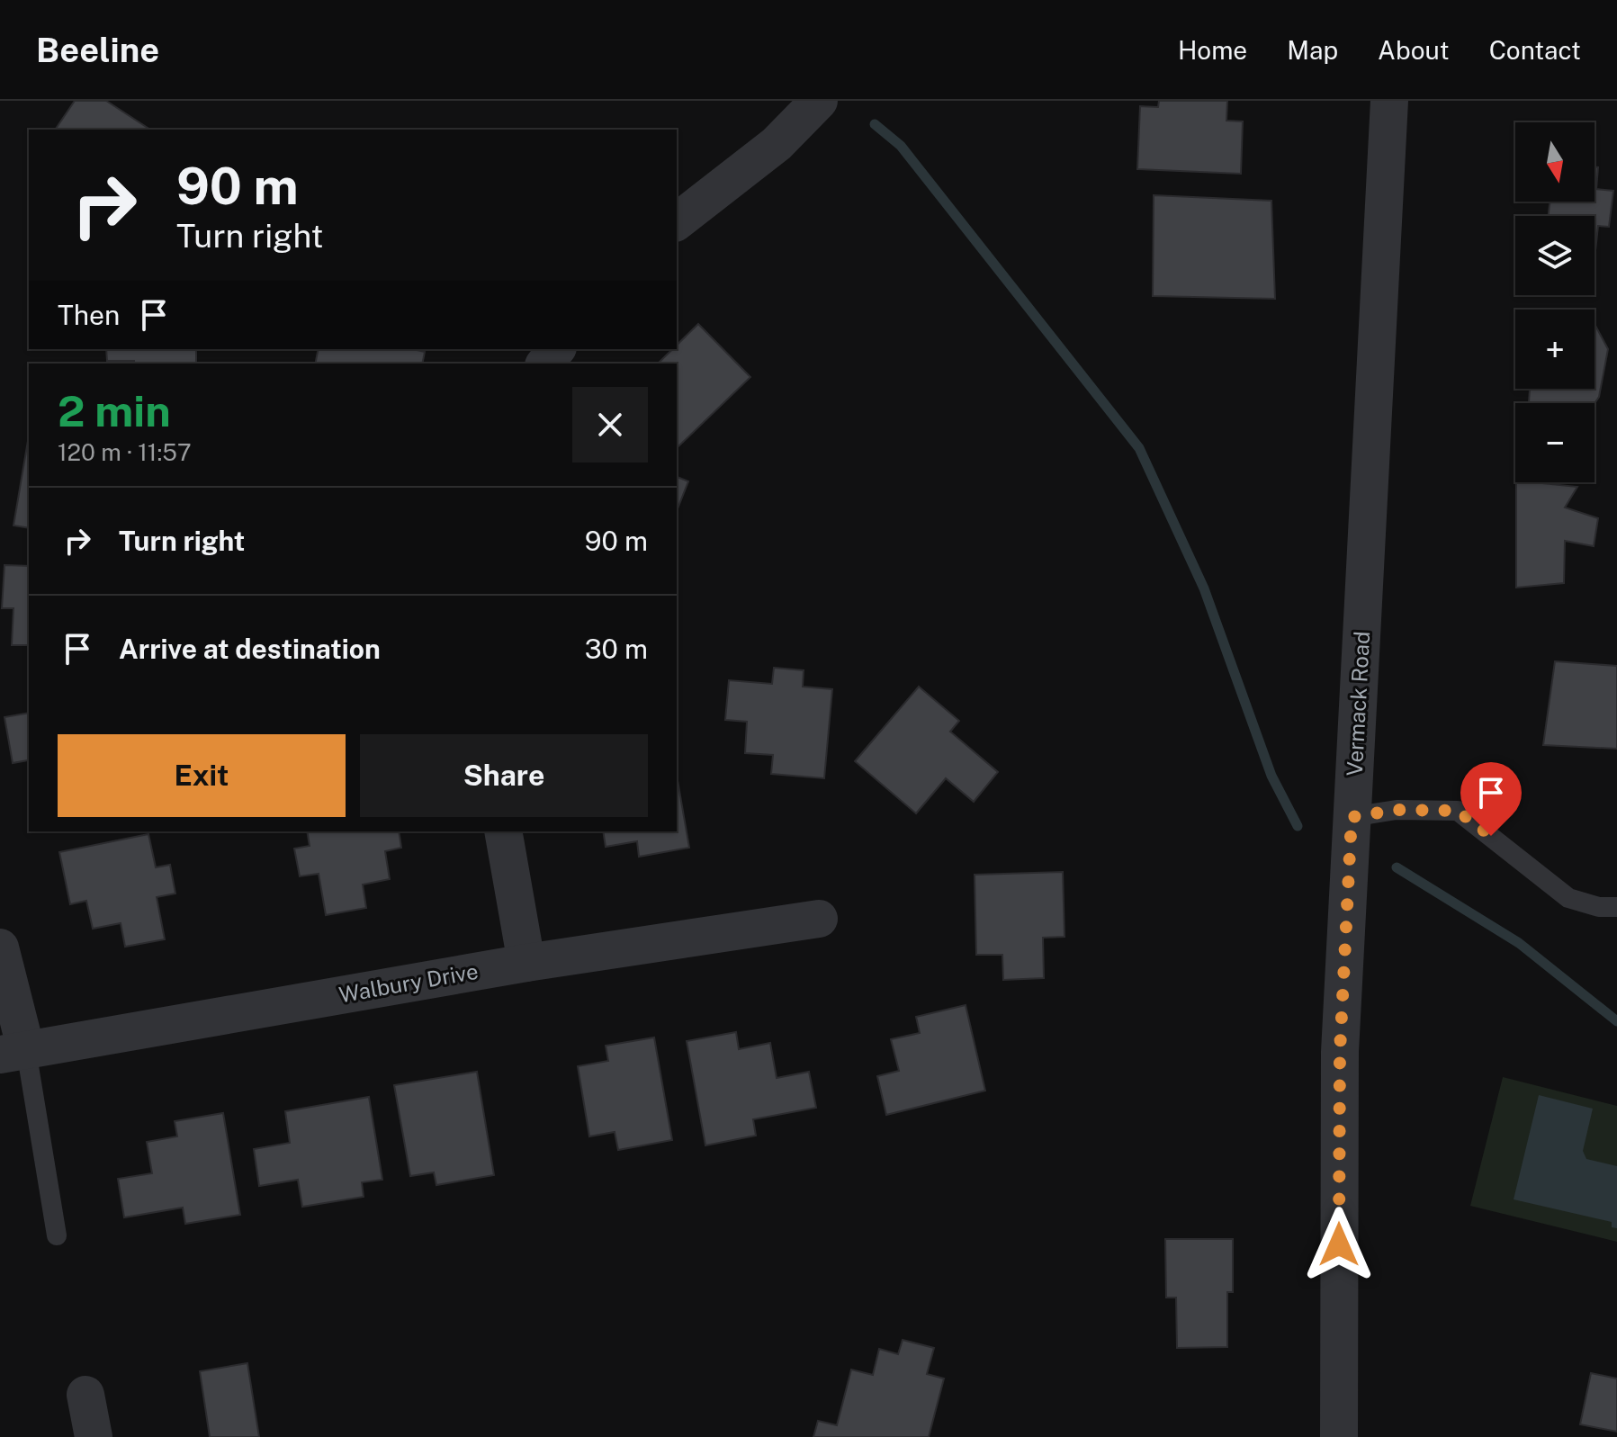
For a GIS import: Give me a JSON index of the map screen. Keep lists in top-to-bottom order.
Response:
{
  "streets": {
    "street": ["Vermack Road", "Walbury Drive"]
  },
  "north": "bottom",
  "page": {
    "header": "Beeline",
    "nav": [
      "Home",
      "Map",
      "About",
      "Contact"
    ],
    "map_buttons": ["+", "−"],
    "turn": ["90 m", "Turn right"],
    "then": "Then",
    "heading": ["2 min", "120 m · 11:57"],
    "list": [
      {
        "name": "Turn right",
        "value": "90 m"
      },
      {
        "name": "Arrive at destination",
        "value": "30 m"
      }
    ],
    "buttons": ["Exit", "Share"]
  }
}
